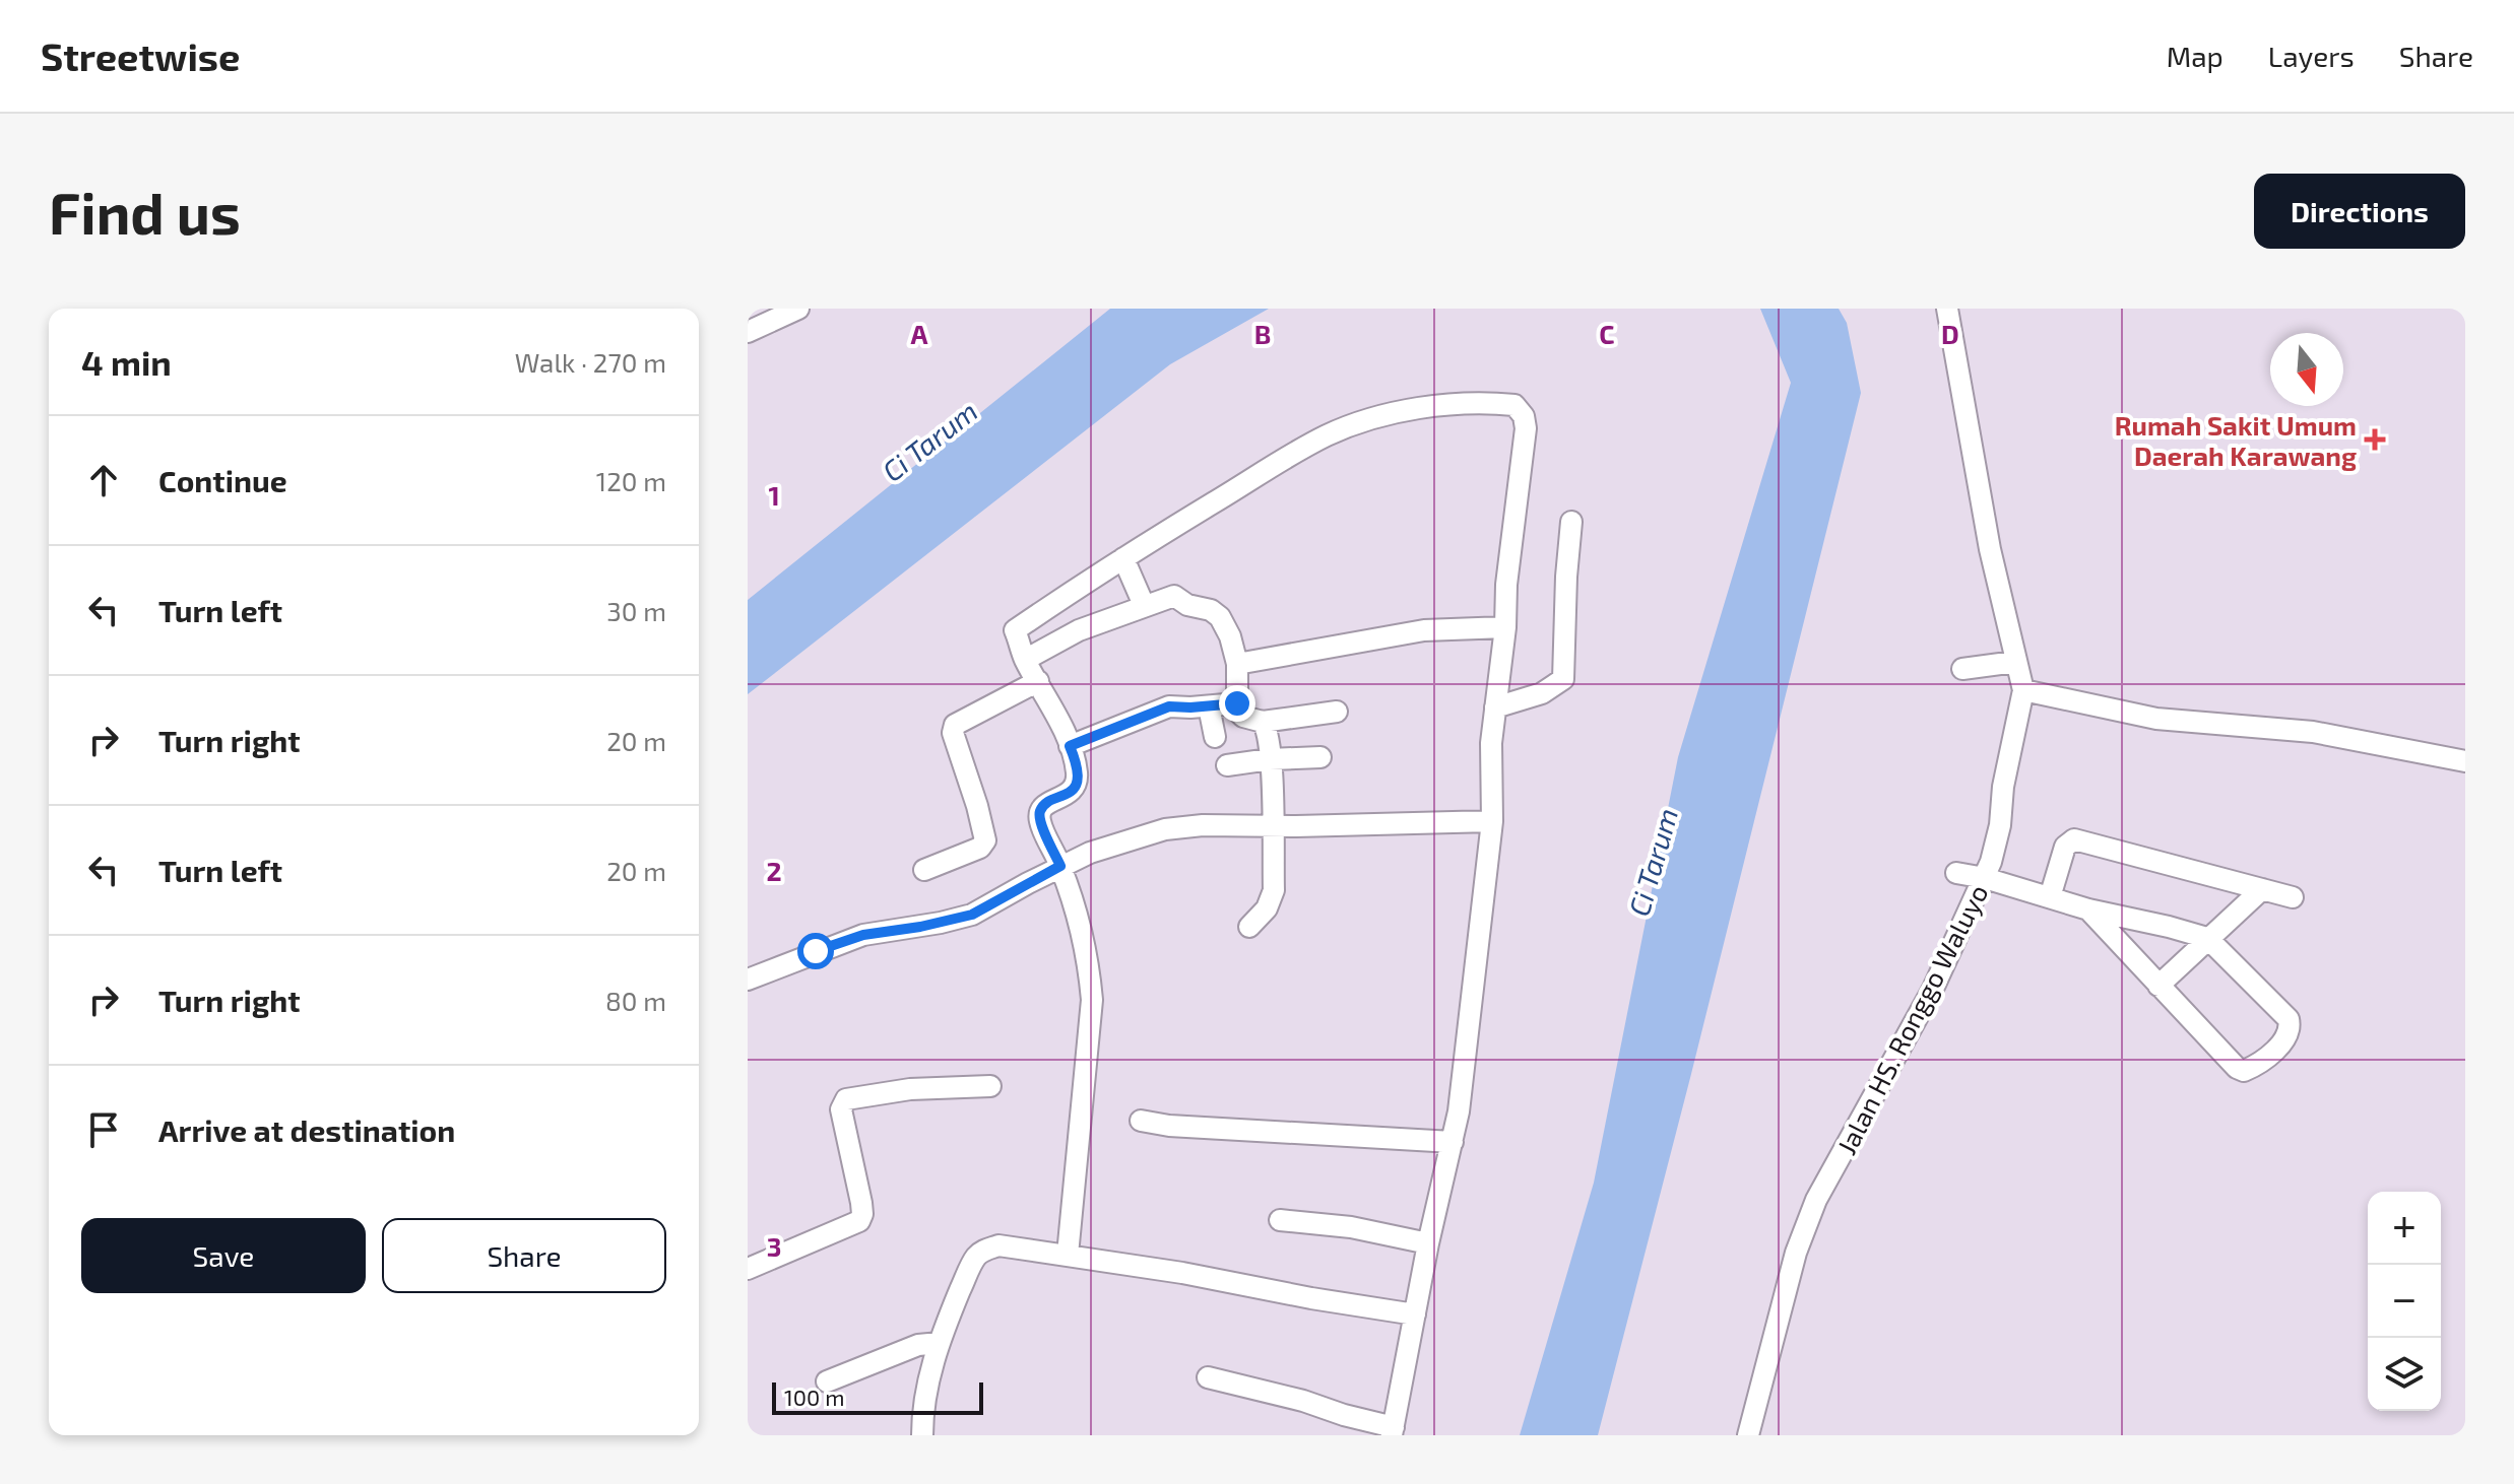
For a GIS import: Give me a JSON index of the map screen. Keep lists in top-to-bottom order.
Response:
{
  "streets": {
    "street": ["Jalan HS. Ronggo Waluyo"]
  },
  "water": ["Ci Tarum"],
  "places": {
    "health": ["Rumah Sakit Umum Daerah Karawang"]
  },
  "scale_bar": "100 m",
  "north": "bottom",
  "page": {
    "header": "Streetwise",
    "nav": ["Map", "Layers", "Share"],
    "buttons": [
      "Directions",
      ["Save", "Share"]
    ],
    "title": "Find us",
    "heading": ["4 min", "Walk · 270 m"],
    "list": [
      ["Continue", "120 m"],
      ["Turn left", "30 m"],
      ["Turn right", "20 m"],
      ["Turn left", "20 m"],
      ["Turn right", "80 m"],
      "Arrive at destination"
    ],
    "map_buttons": ["+", "−"],
    "scale": "100 m"
  },
  "grid": {
    "columns": [
      "A",
      "B",
      "C",
      "D"
    ],
    "rows": ["1", "2", "3"]
  }
}
